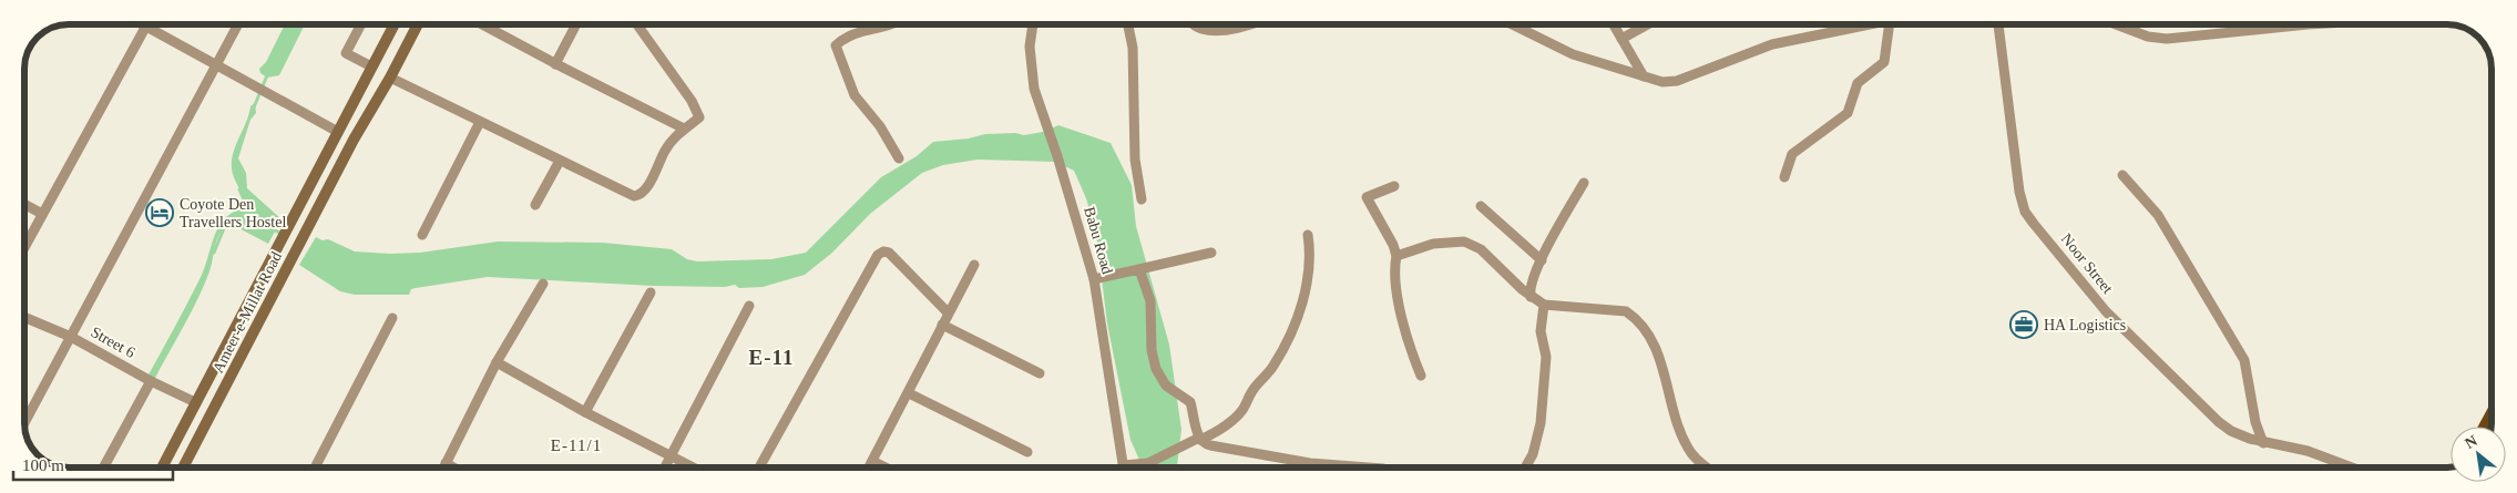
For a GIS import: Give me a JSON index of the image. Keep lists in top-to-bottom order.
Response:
{
  "streets": {
    "main road": ["Ameer-e-Millat Road"],
    "street": ["Babu Road", "Noor Street", "Street 6"]
  },
  "crossings": [
    ["Ameer-e-Millat Road", "Street 6"]
  ],
  "districts": ["E-11", "E-11/1"],
  "places": {
    "hotel": ["Coyote Den Travellers Hostel"],
    "office": ["HA Logistics"]
  },
  "scale_bar": "100 m",
  "north": "top left"
}
